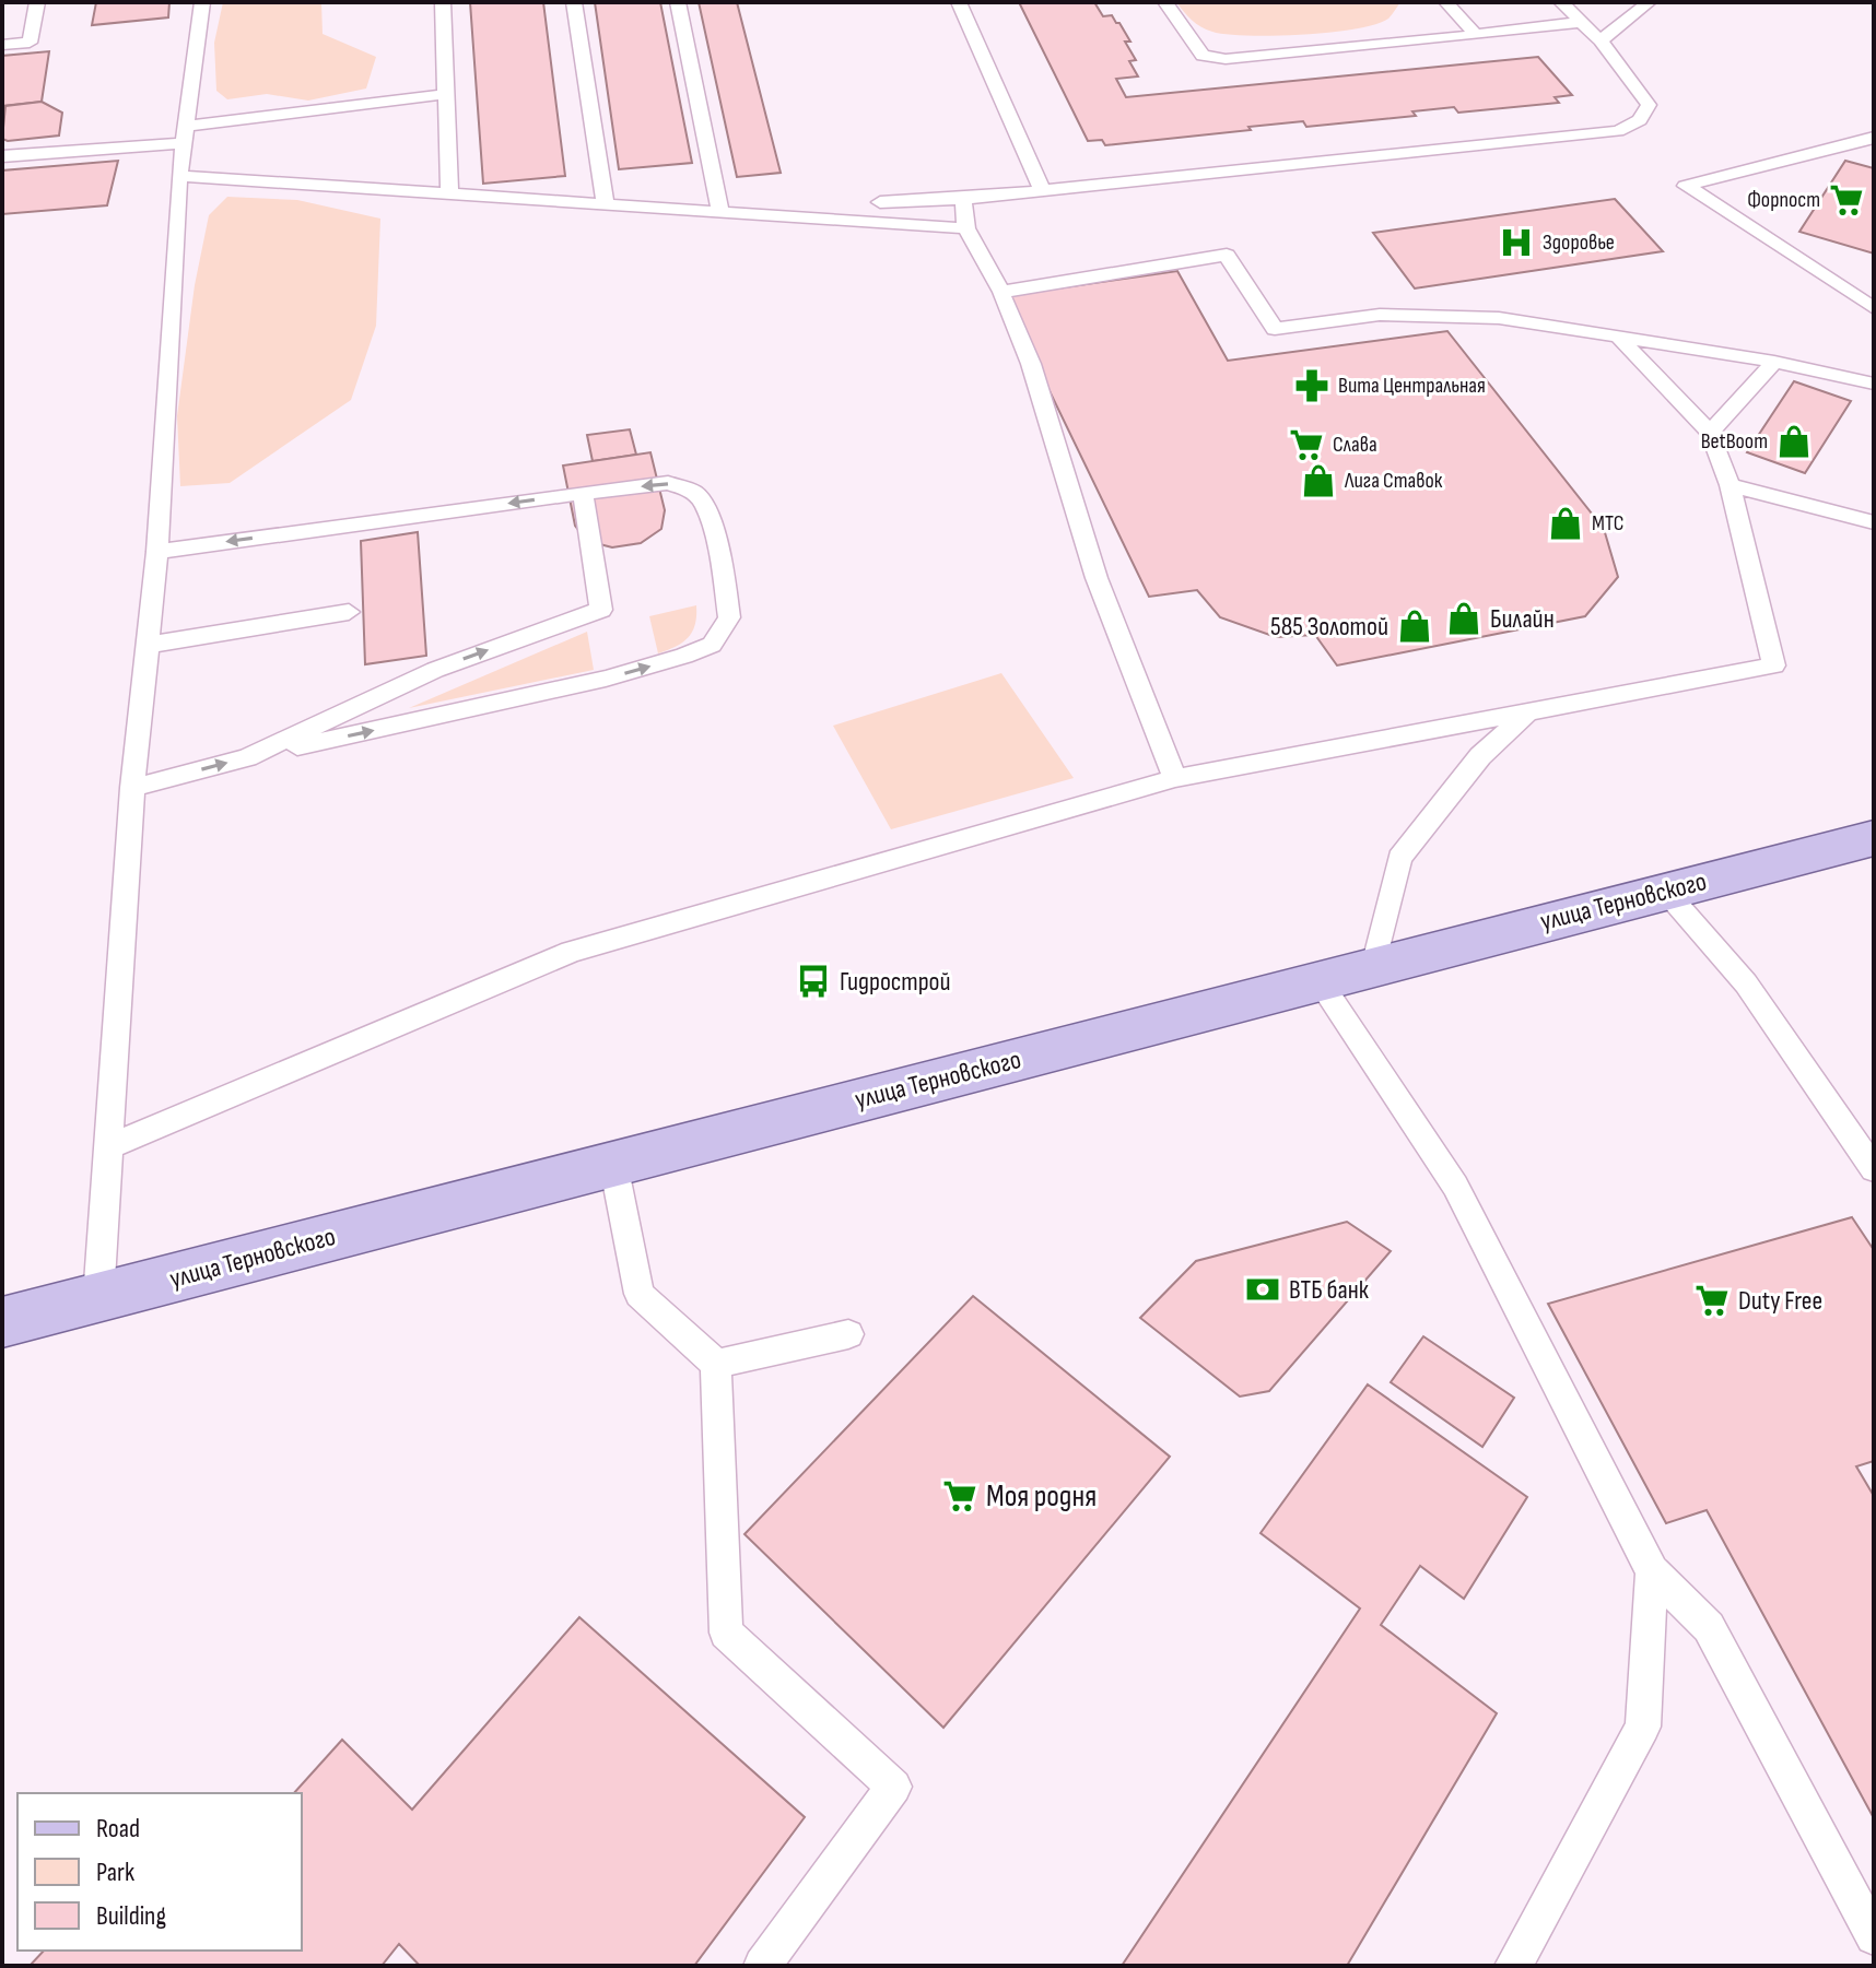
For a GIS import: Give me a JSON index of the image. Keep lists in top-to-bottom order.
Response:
{
  "streets": {
    "main road": ["улица Терновского"]
  },
  "places": {
    "supermarket": [
      "Форпост",
      "Слава",
      "Duty Free",
      "Моя родня"
    ],
    "hospital": ["Здоровье"],
    "pharmacy": ["Вита Центральная"],
    "shop": [
      "BetBoom",
      "Лига Ставок",
      "МТС",
      "Билайн",
      "585 Золотой"
    ],
    "bus stop": ["Гидрострой"],
    "bank": ["ВТБ банк"]
  },
  "legend": ["Road", "Park", "Building"]
}
